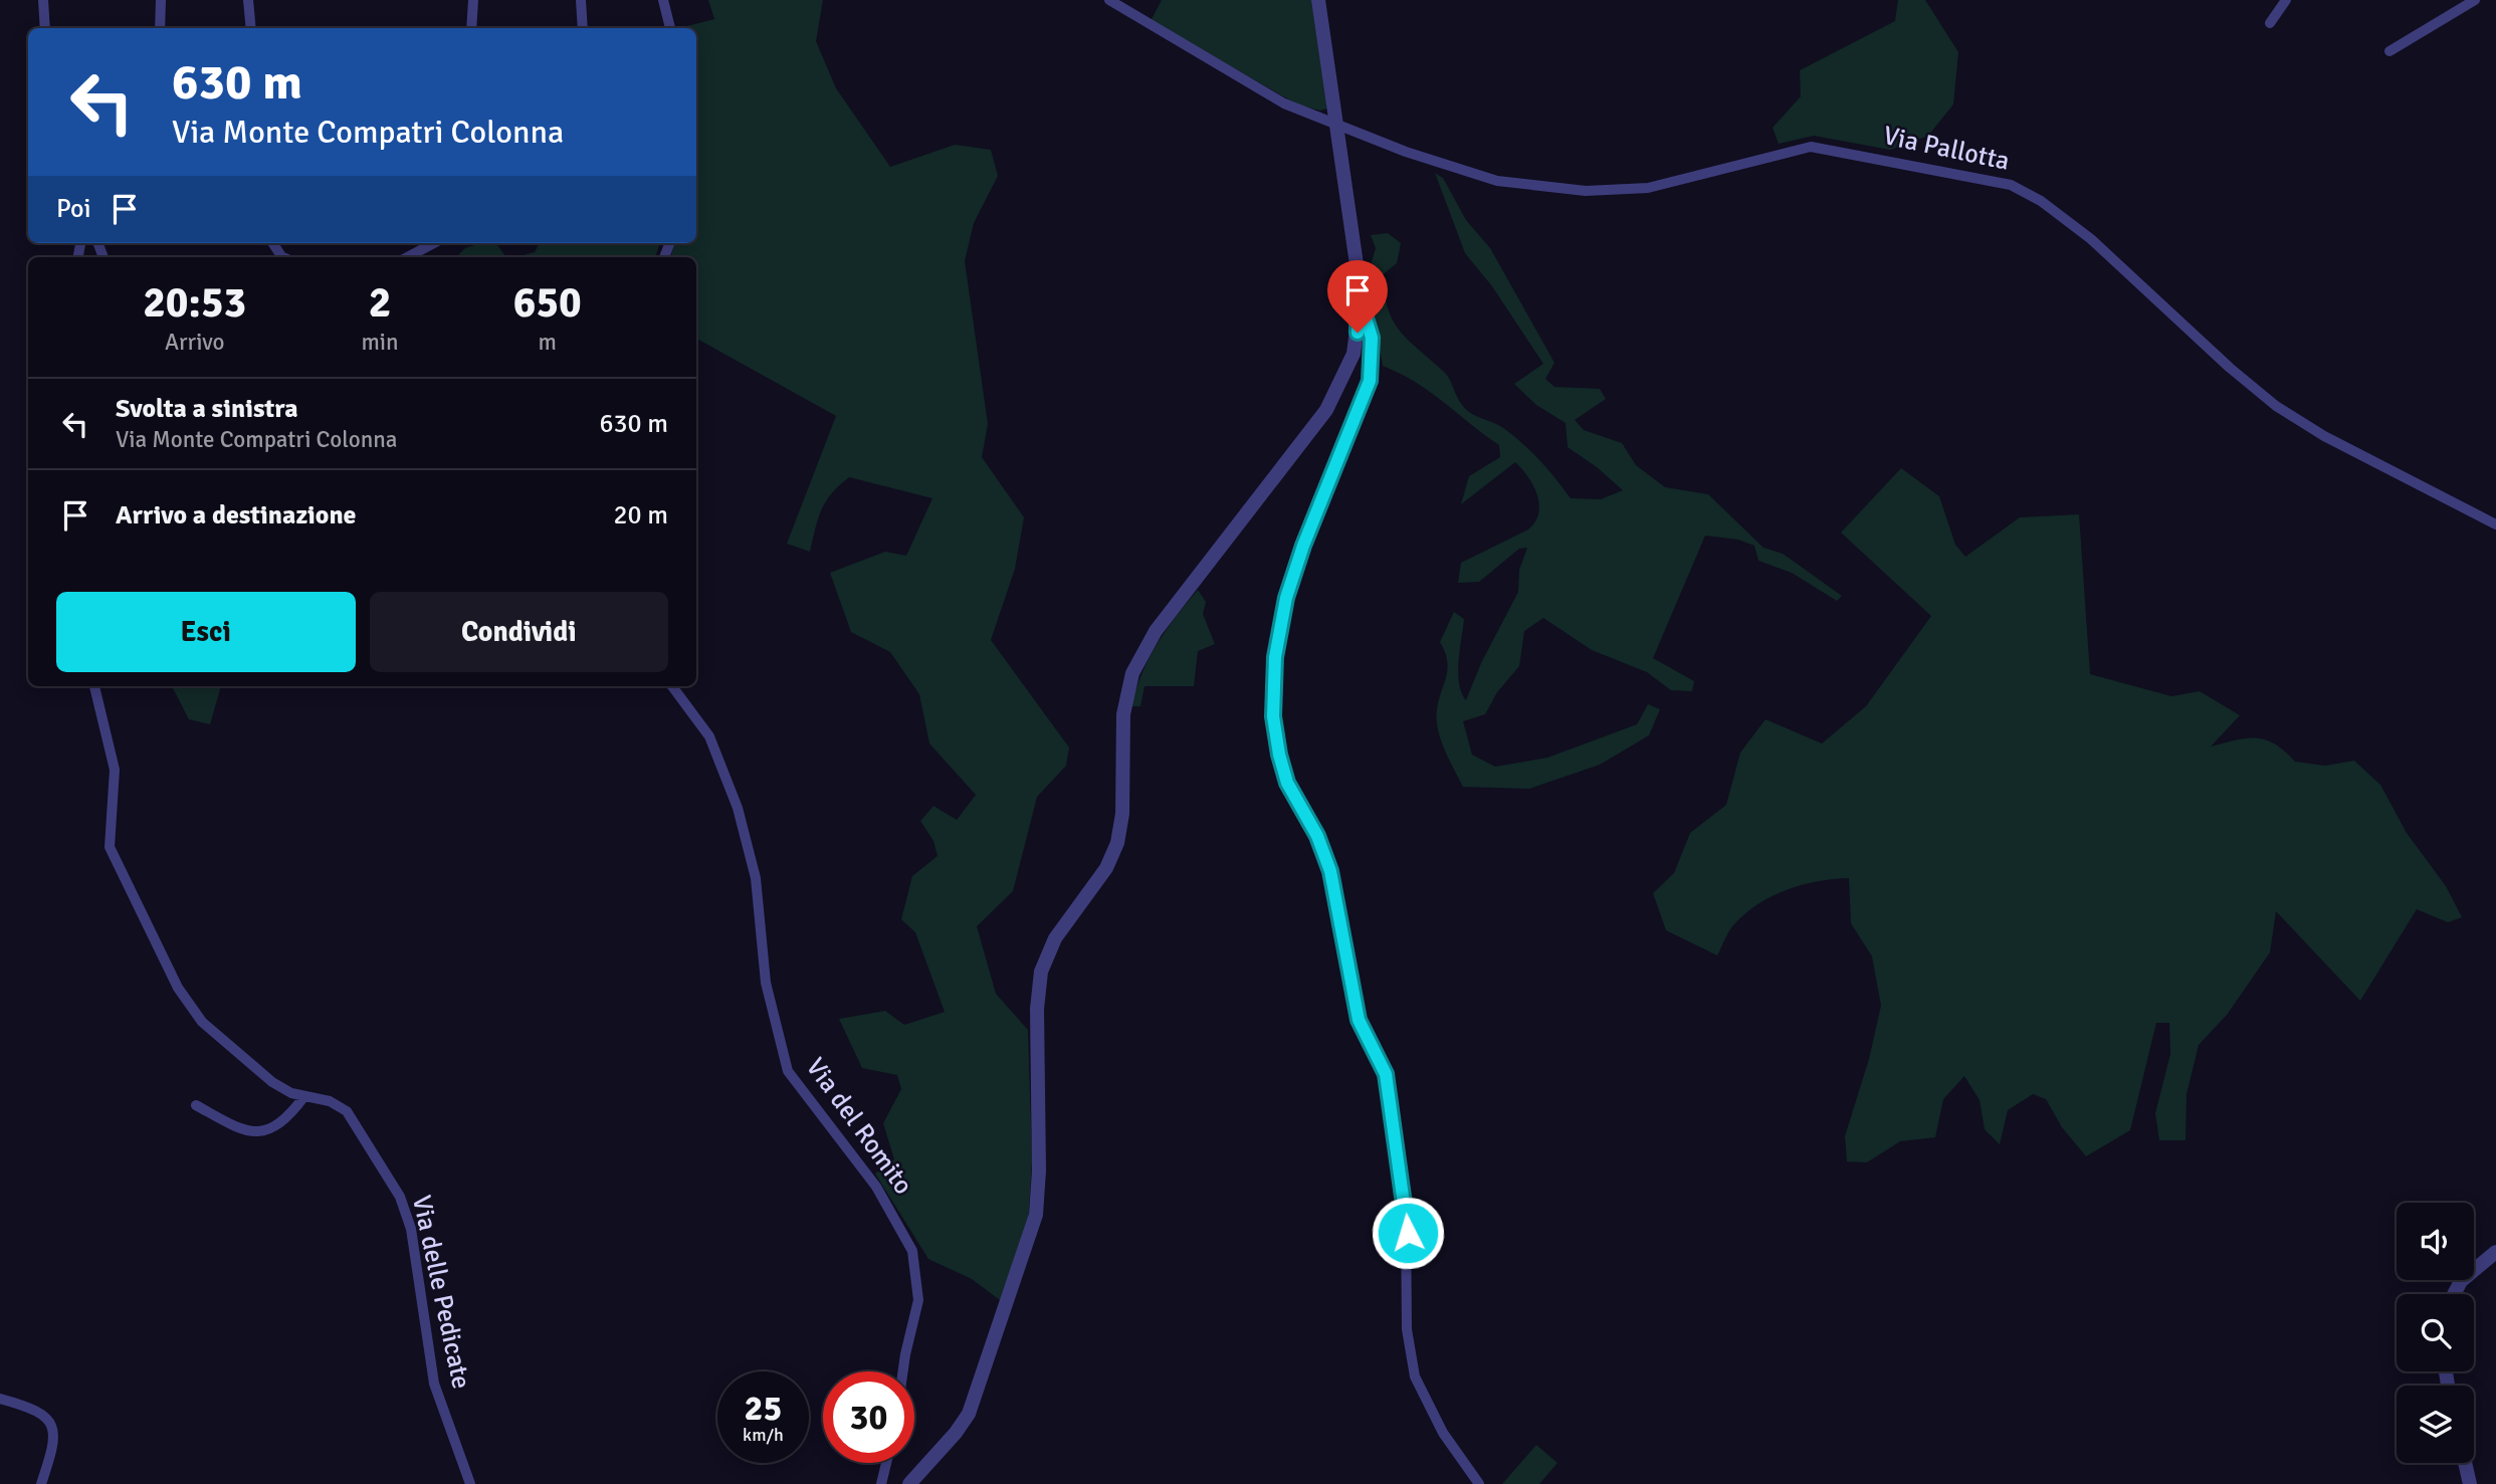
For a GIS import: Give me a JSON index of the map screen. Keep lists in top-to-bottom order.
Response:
{
  "streets": {
    "street": ["Via Pallotta", "Via del Romito", "Via delle Pedicate"]
  },
  "page": {
    "turn": ["630 m", "Via Monte Compatri Colonna"],
    "then": "Poi",
    "eta": [
      "20:53",
      "Arrivo",
      "2",
      "min",
      "650",
      "m"
    ],
    "list": [
      {
        "name": "Svolta a sinistra",
        "note": "Via Monte Compatri Colonna",
        "value": "630 m"
      },
      {
        "name": "Arrivo a destinazione",
        "value": "20 m"
      }
    ],
    "buttons": ["Esci", "Condividi"],
    "speed": "25 km/h",
    "limit": "30"
  }
}
